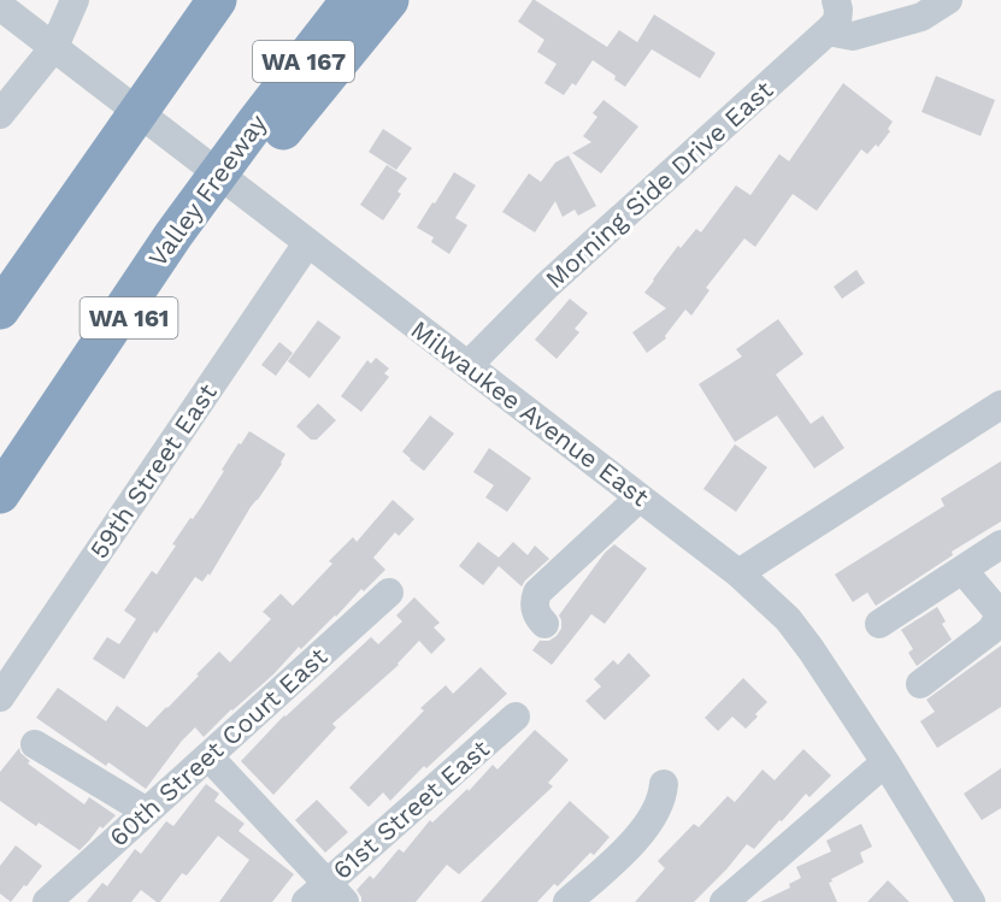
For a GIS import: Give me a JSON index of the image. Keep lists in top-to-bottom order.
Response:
{
  "streets": {
    "highway": ["WA 167", "Valley Freeway", "WA 161"],
    "street": [
      "Morning Side Drive East",
      "Milwaukee Avenue East",
      "59th Street East",
      "60th Street Court East",
      "61st Street East"
    ]
  },
  "crossings": [
    ["Morning Side Drive East", "Milwaukee Avenue East"],
    ["Valley Freeway", "WA 161"],
    ["Milwaukee Avenue East", "59th Street East"]
  ]
}
